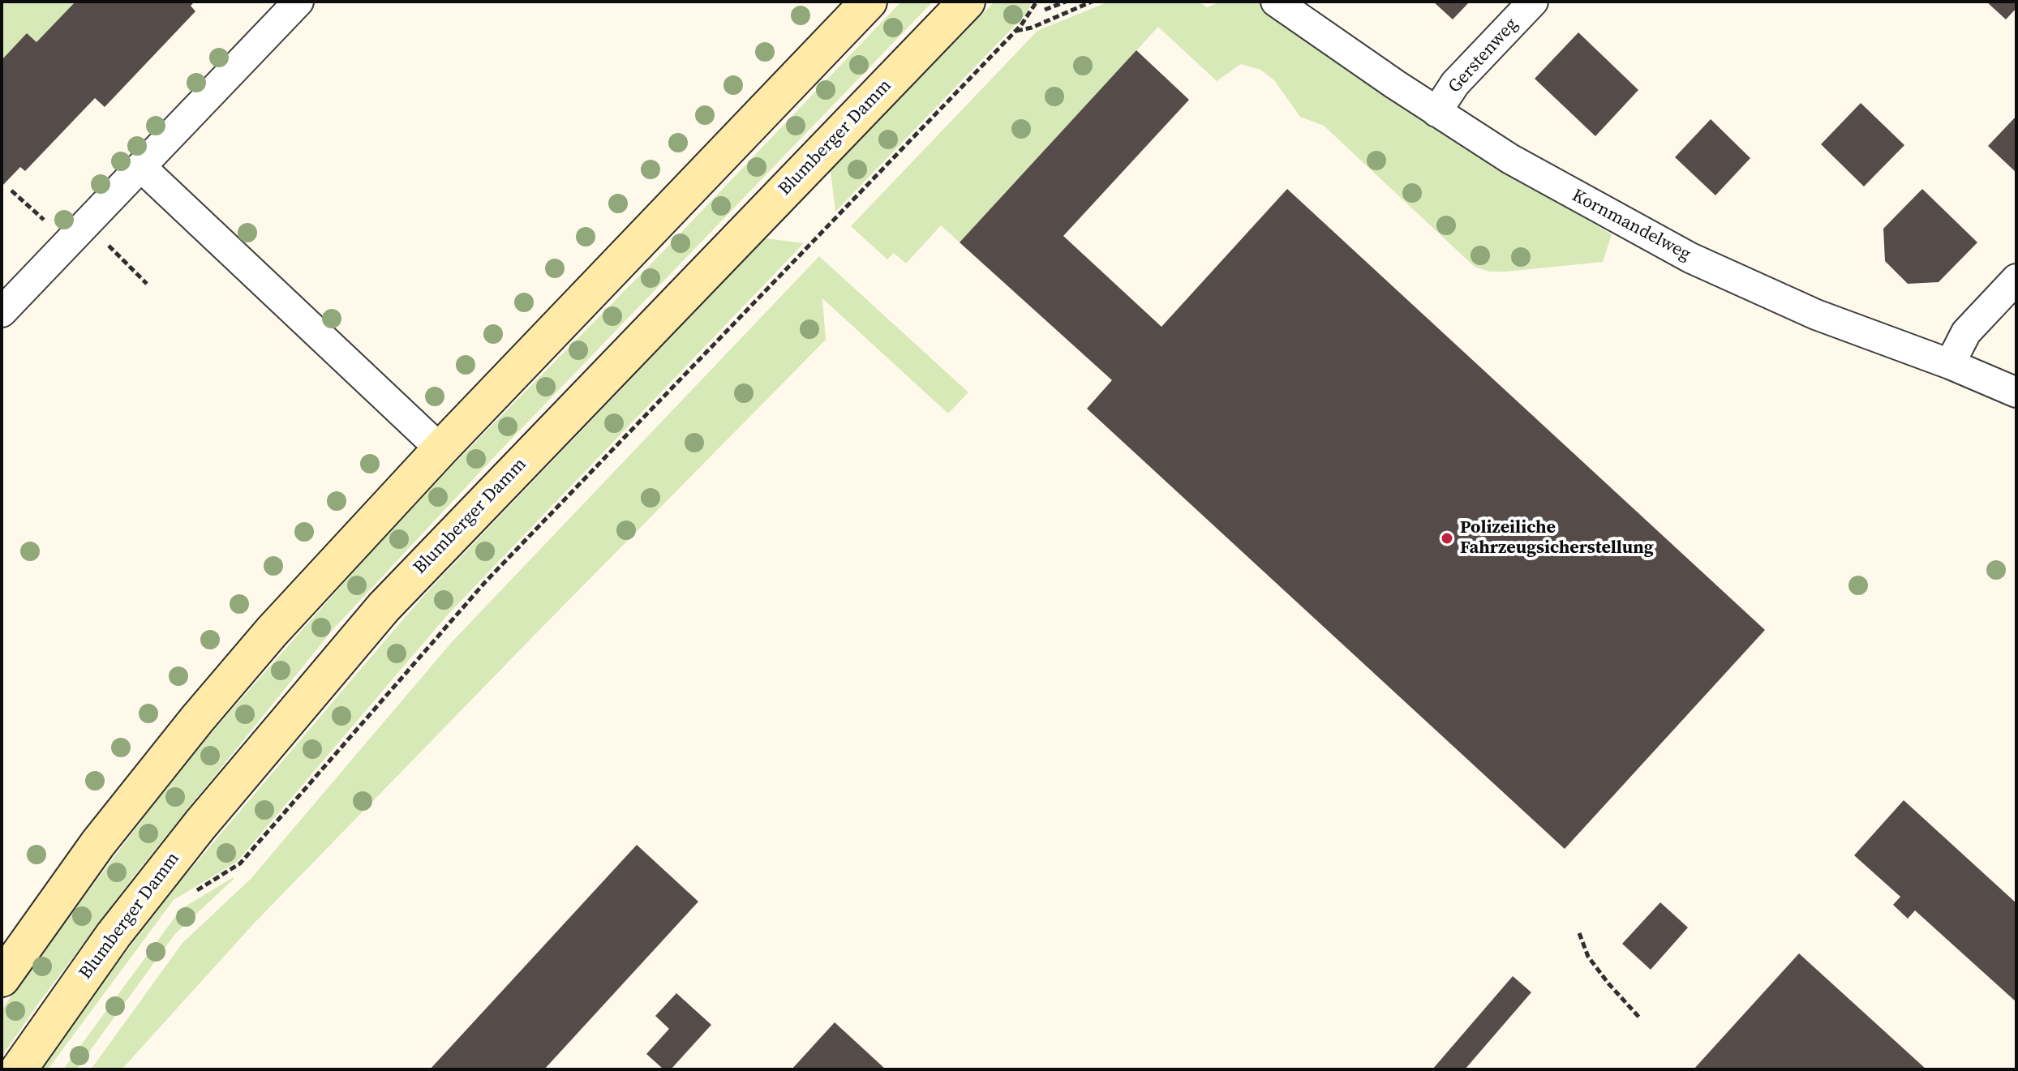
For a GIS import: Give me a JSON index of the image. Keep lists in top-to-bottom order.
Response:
{
  "streets": {
    "main road": ["Blumberger Damm"],
    "street": ["Gerstenweg", "Kornmandelweg"]
  },
  "crossings": [
    ["Gerstenweg", "Kornmandelweg"]
  ],
  "places": ["Polizeiliche Fahrzeugsicherstellung"]
}
